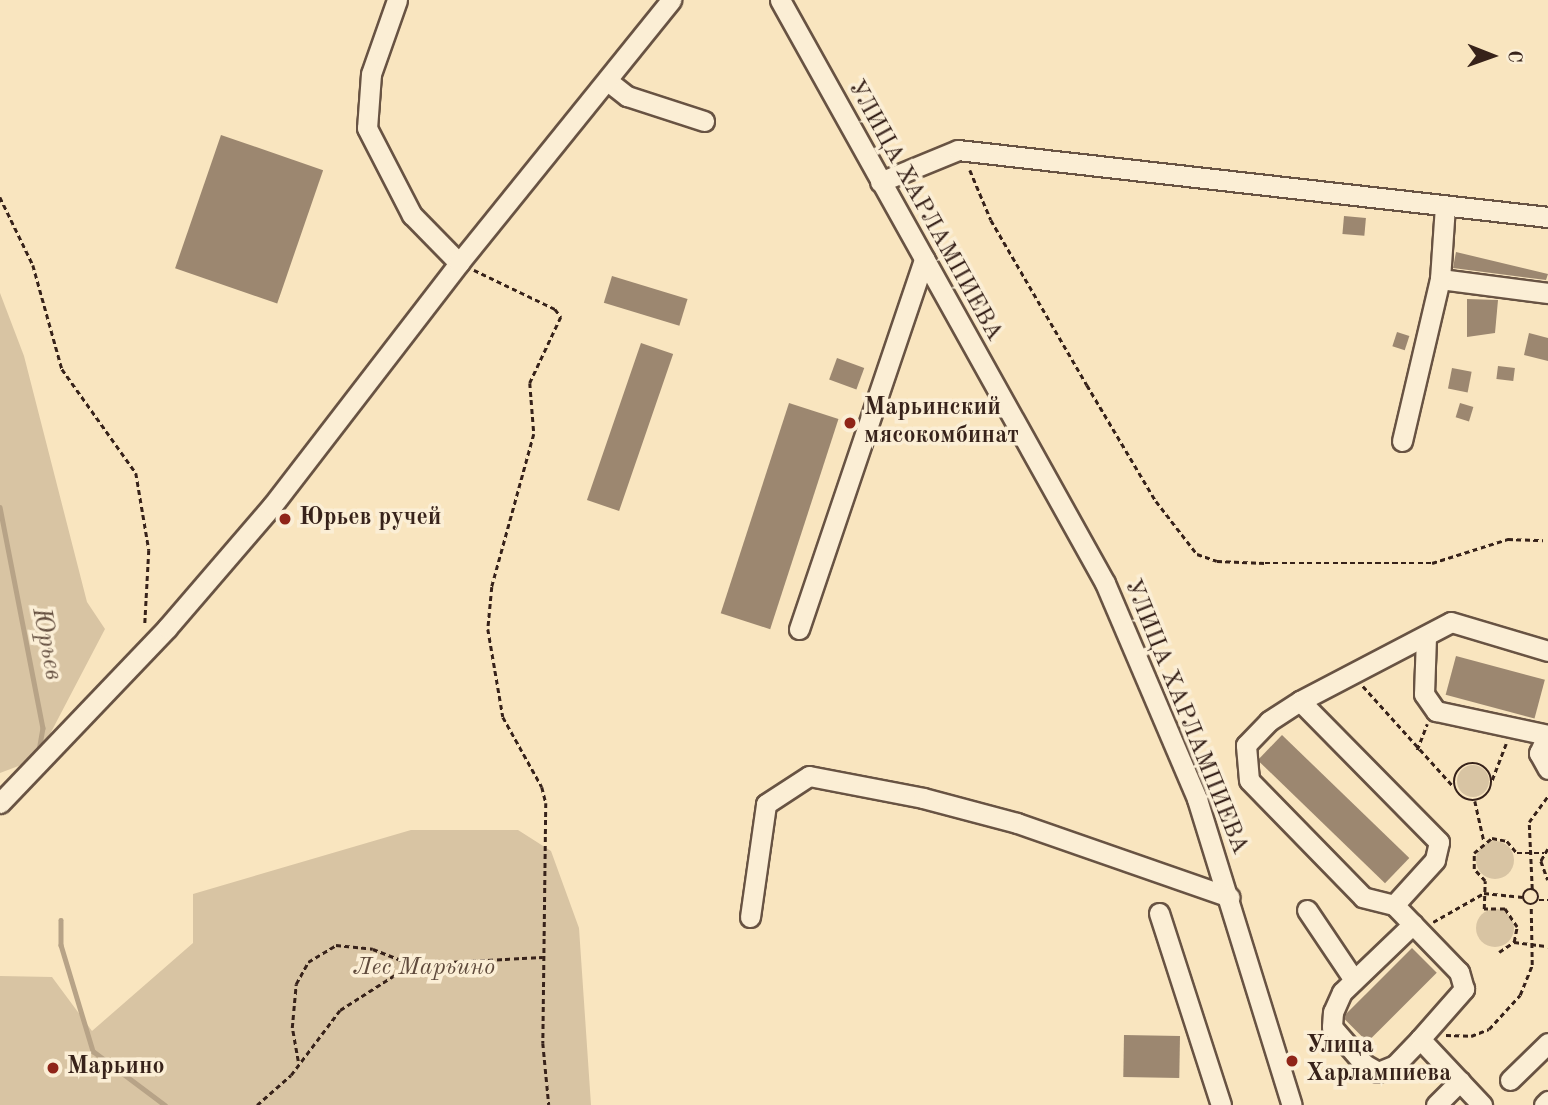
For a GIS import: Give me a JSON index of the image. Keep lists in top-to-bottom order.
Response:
{
  "streets": {
    "street": ["УЛИЦА ХАРЛАМПИЕВА"]
  },
  "water": ["Юрьев"],
  "parks": ["Лес Марьино"],
  "places": [
    "Марьинский мясокомбинат",
    "Юрьев ручей",
    "Улица Харлампиева",
    "Марьино"
  ],
  "north": "right"
}
